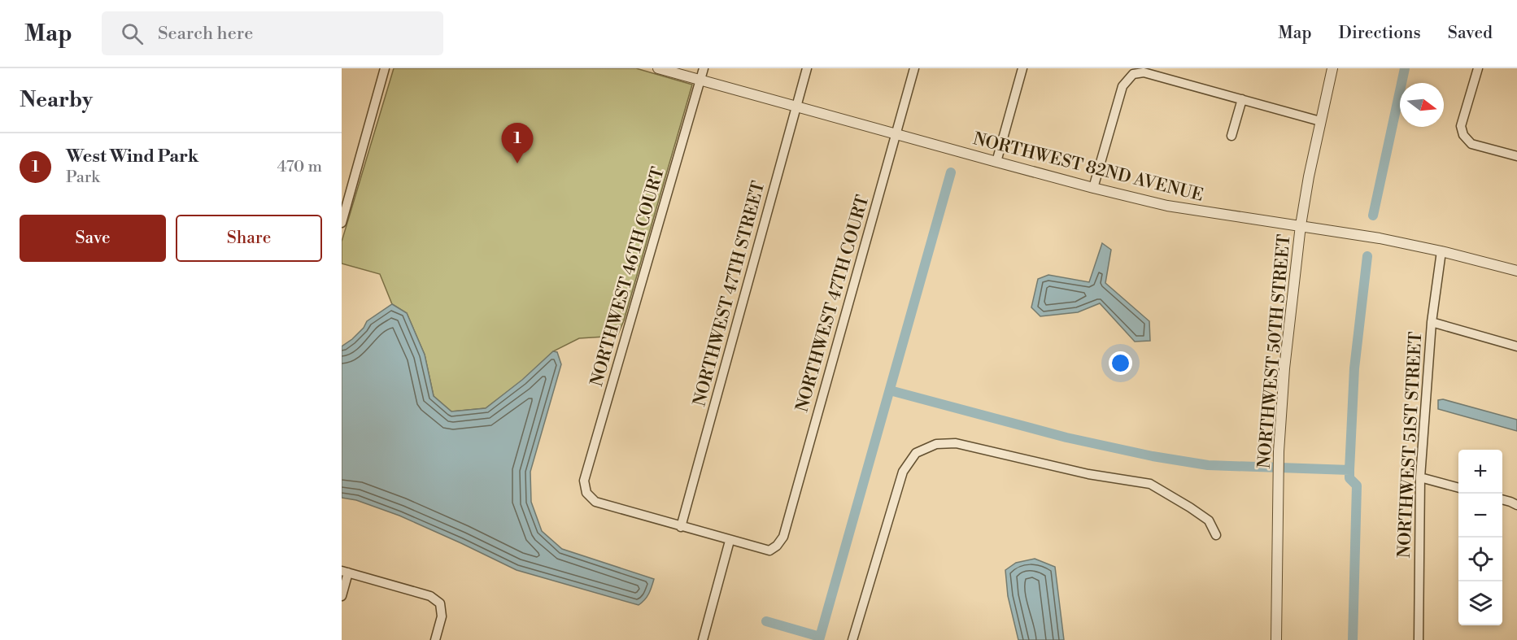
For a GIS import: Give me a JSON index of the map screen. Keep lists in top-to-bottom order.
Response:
{
  "streets": {
    "street": [
      "NORTHWEST 82ND AVENUE",
      "NORTHWEST 46TH COURT",
      "NORTHWEST 47TH STREET",
      "NORTHWEST 47TH COURT",
      "NORTHWEST 50TH STREET",
      "NORTHWEST 51ST STREET"
    ]
  },
  "crossings": [
    ["NORTHWEST 82ND AVENUE", "NORTHWEST 46TH COURT"],
    ["NORTHWEST 82ND AVENUE", "NORTHWEST 47TH STREET"],
    ["NORTHWEST 82ND AVENUE", "NORTHWEST 47TH COURT"],
    ["NORTHWEST 82ND AVENUE", "NORTHWEST 50TH STREET"],
    ["NORTHWEST 82ND AVENUE", "NORTHWEST 51ST STREET"],
    ["NORTHWEST 46TH COURT", "NORTHWEST 47TH STREET"]
  ],
  "north": "right",
  "page": {
    "header": "Map",
    "search": "Search here",
    "nav": ["Map", "Directions", "Saved"],
    "heading": "Nearby",
    "pins": "1",
    "list": [
      {
        "mark": "1",
        "name": "West Wind Park",
        "note": "Park",
        "value": "470 m"
      }
    ],
    "buttons": ["Save", "Share"],
    "map_buttons": ["+", "−"]
  }
}
